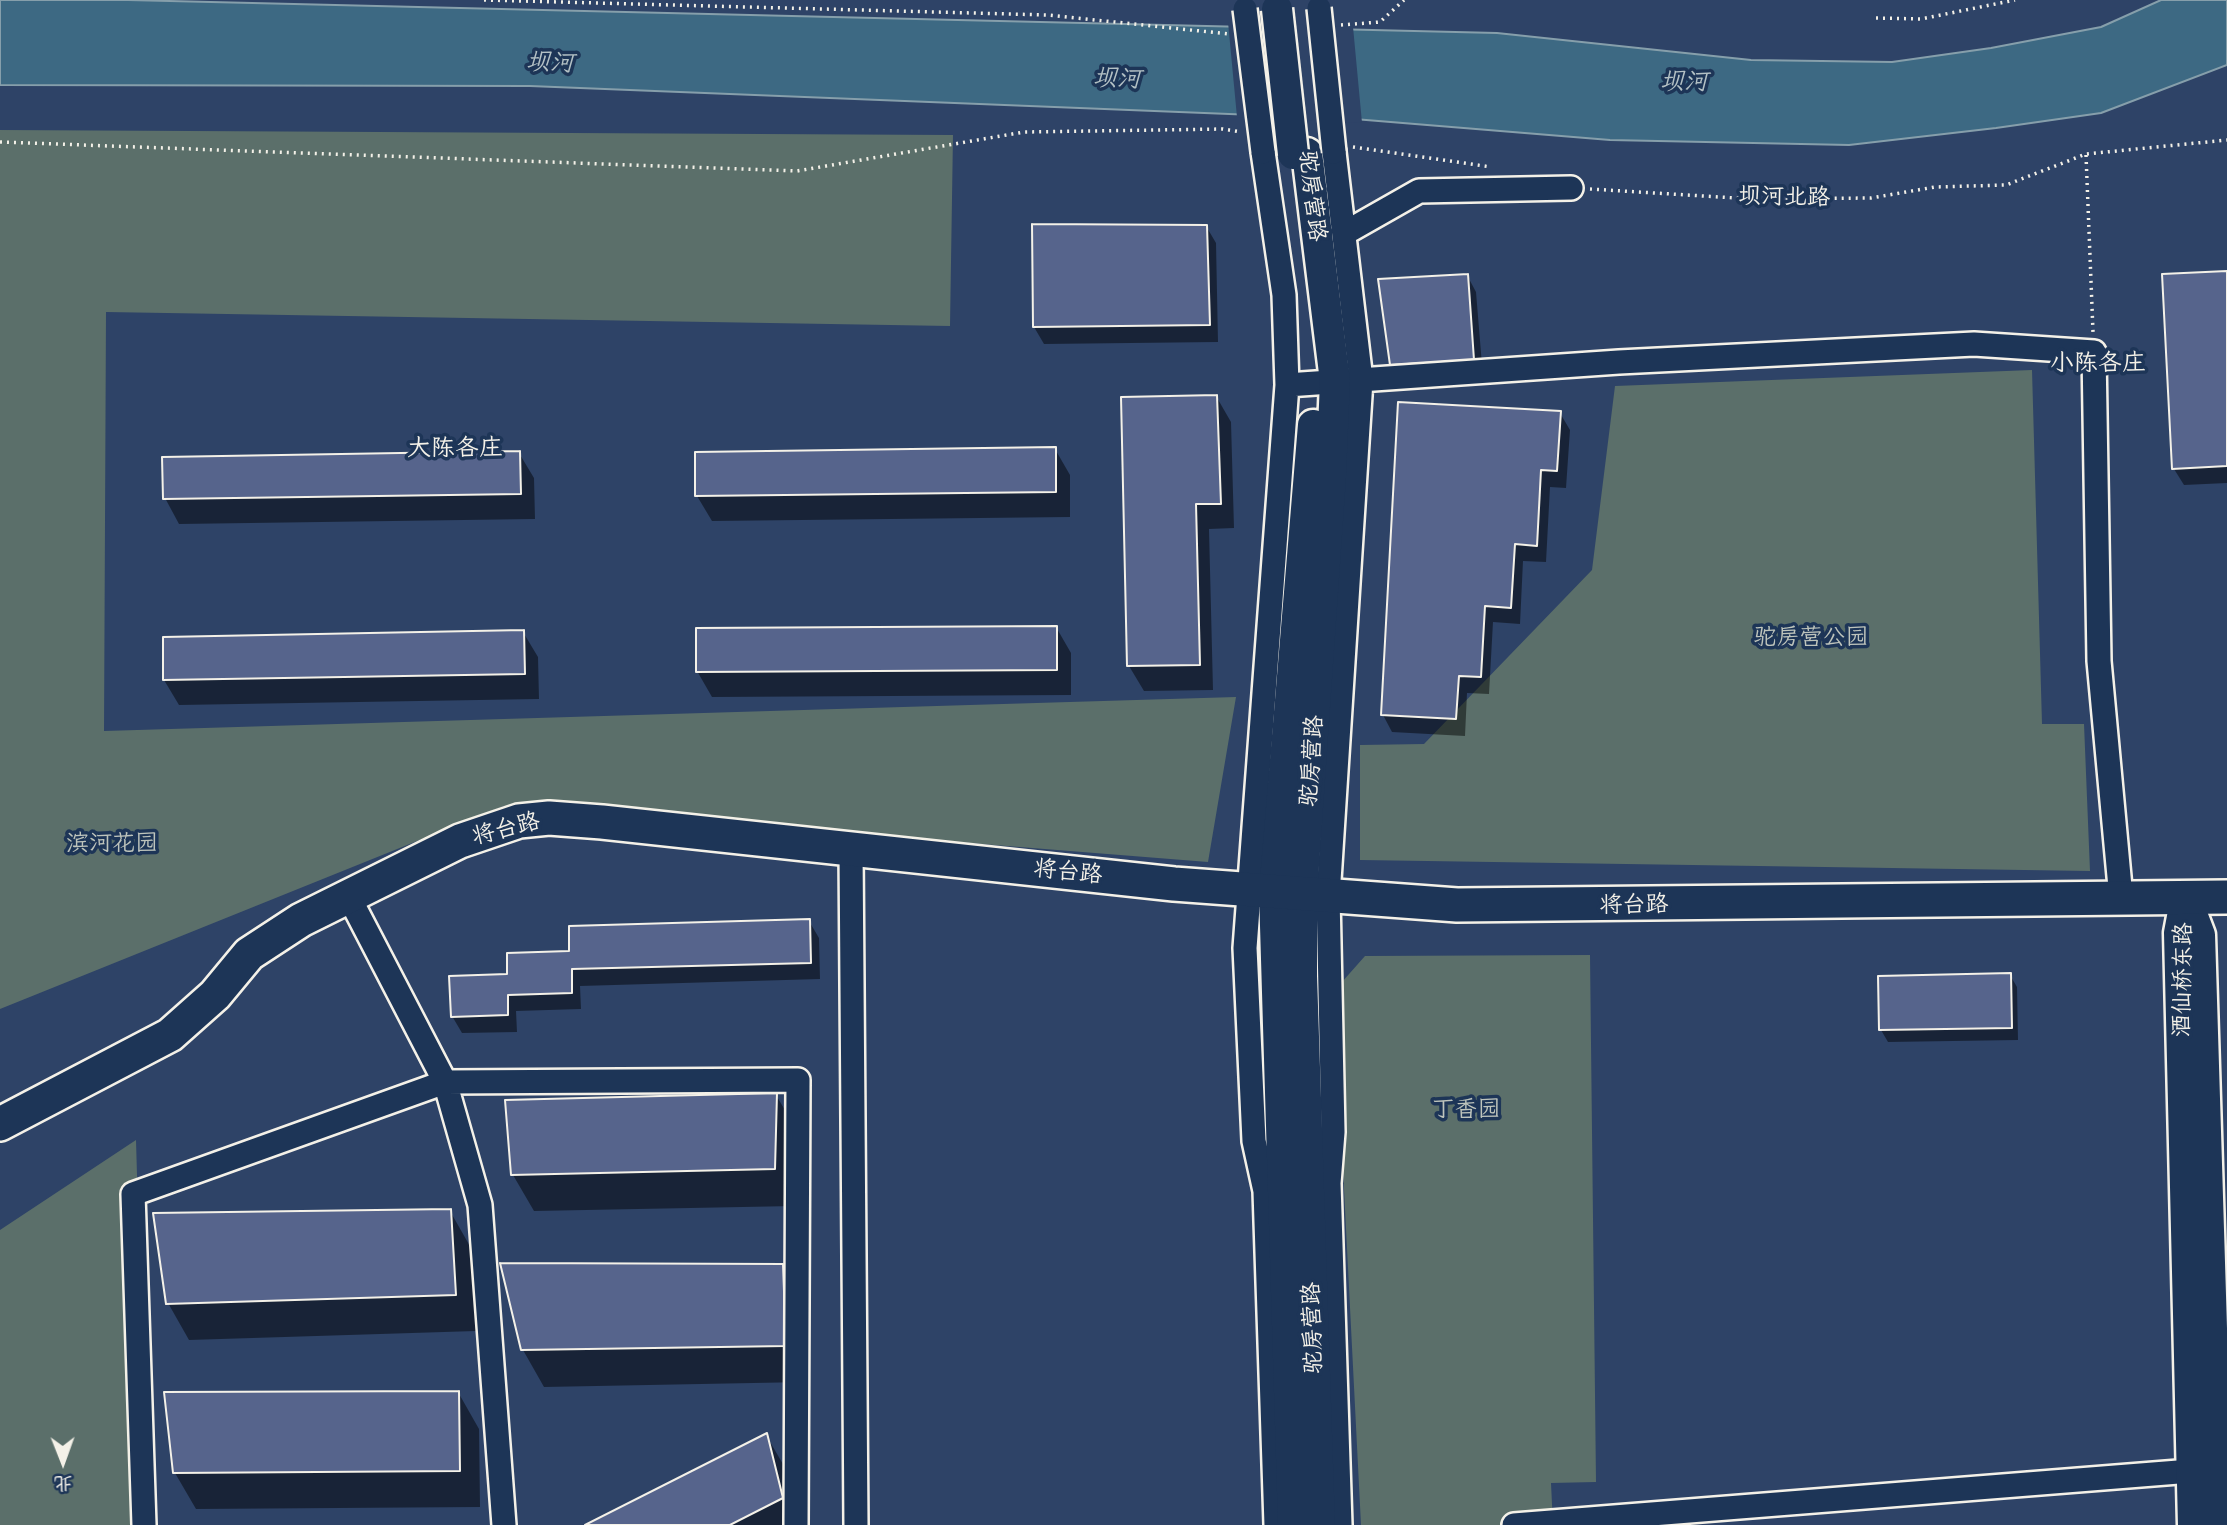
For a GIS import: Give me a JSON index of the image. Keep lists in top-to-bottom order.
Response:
{
  "streets": {
    "main road": ["将台路"],
    "street": ["驼房营路", "酒仙桥东路"],
    "path": ["坝河北路"]
  },
  "crossings": [
    ["驼房营路", "将台路"],
    ["将台路", "酒仙桥东路"]
  ],
  "districts": ["小陈各庄", "大陈各庄"],
  "water": ["坝河"],
  "parks": ["驼房营公园", "滨河花园", "丁香园"],
  "north": "bottom"
}
